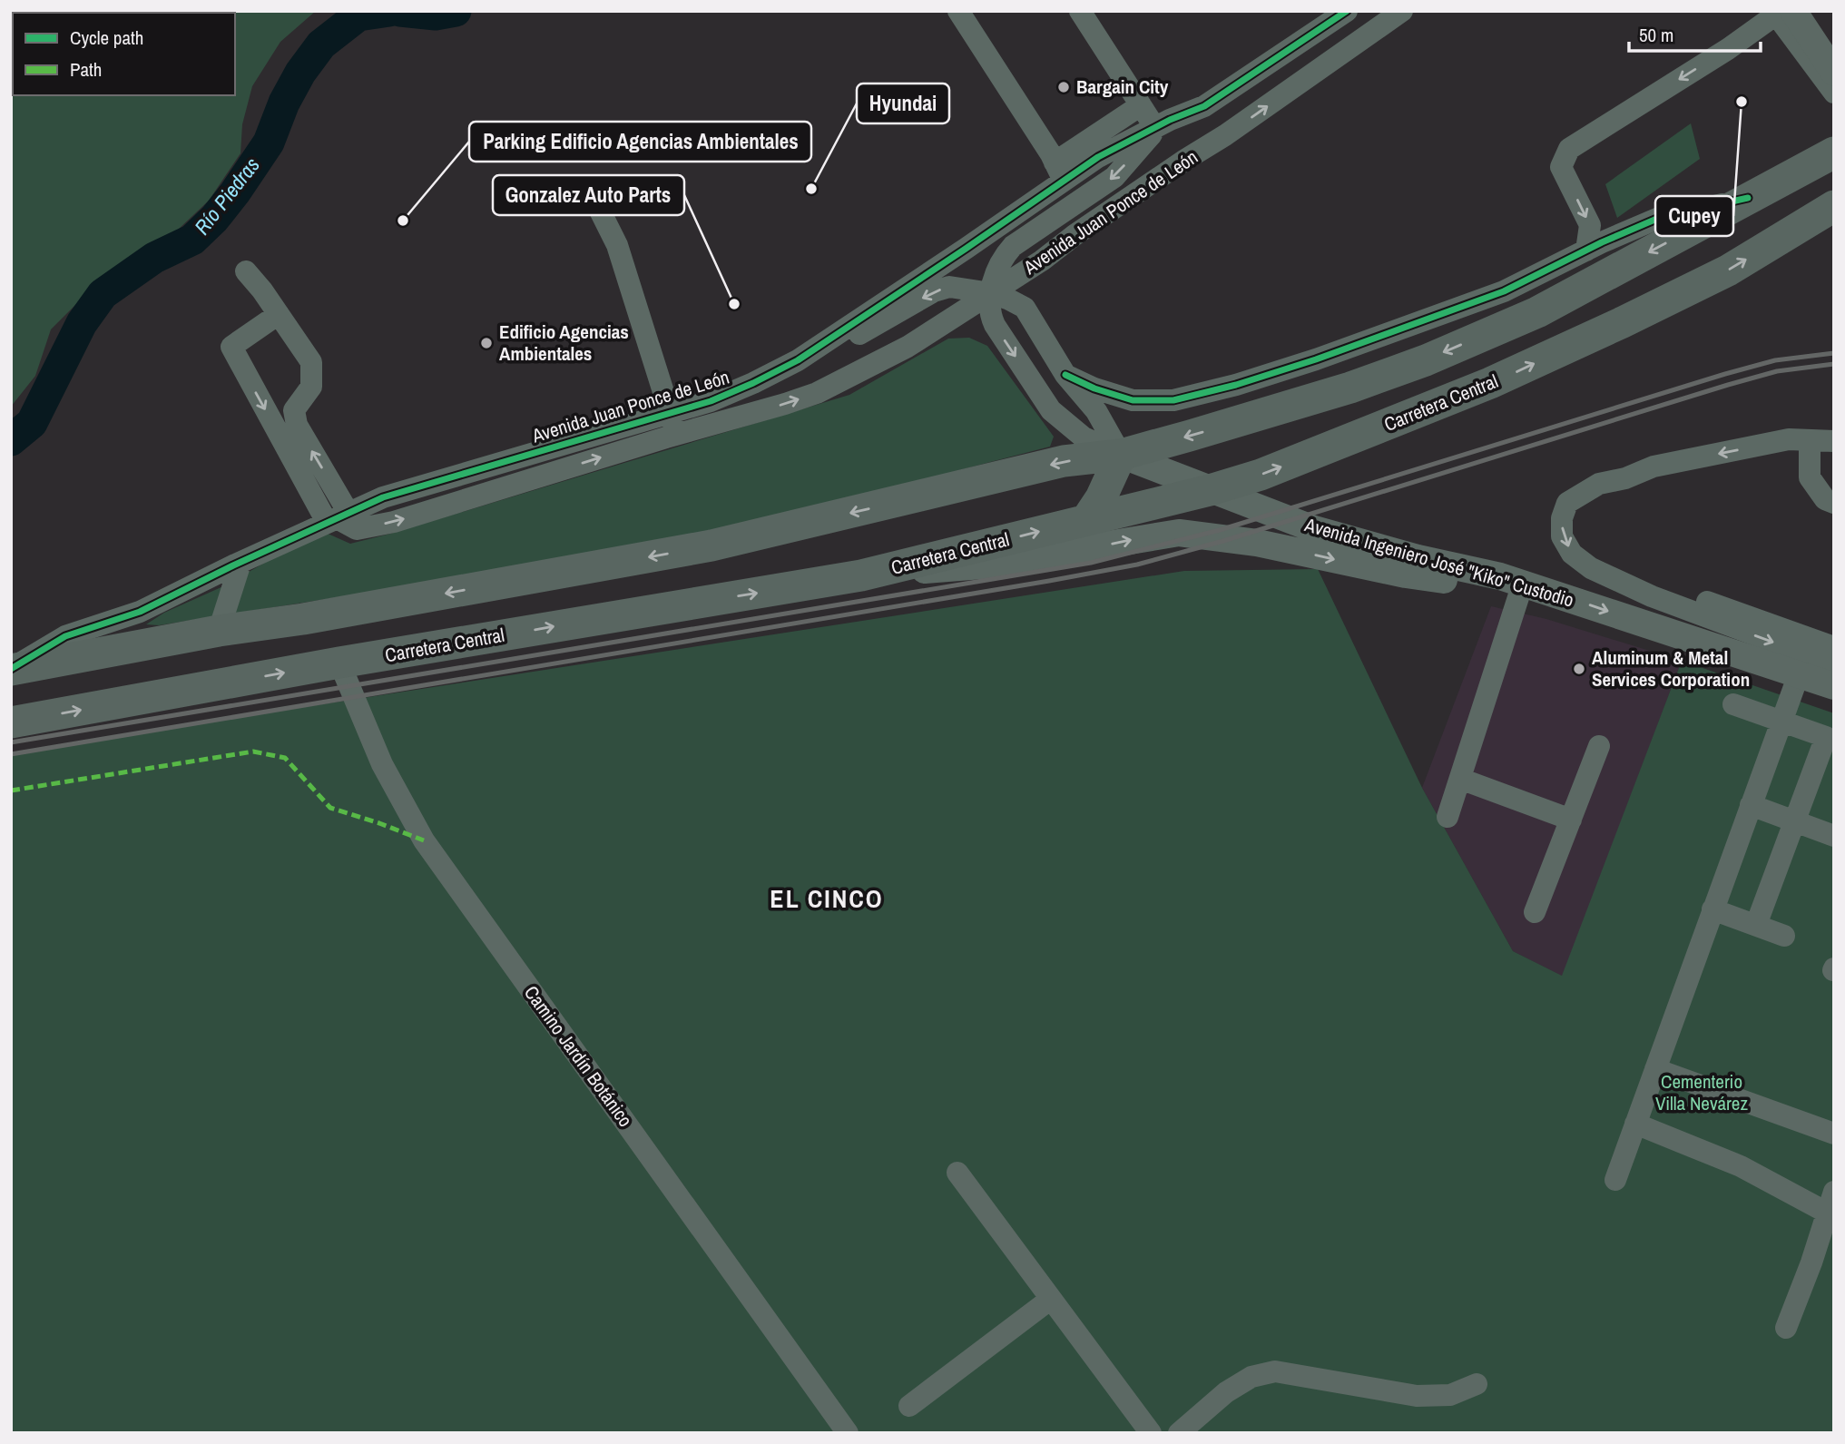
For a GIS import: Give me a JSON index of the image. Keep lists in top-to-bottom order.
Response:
{
  "streets": {
    "highway": ["Carretera Central"],
    "main road": ["Avenida Ingeniero José \"Kiko\" Custodio"],
    "street": ["Avenida Juan Ponce de León", "Camino Jardín Botánico"]
  },
  "crossings": [
    ["Carretera Central", "Avenida Ingeniero José \"Kiko\" Custodio"],
    ["Carretera Central", "Camino Jardín Botánico"]
  ],
  "districts": ["EL CINCO"],
  "water": ["Río Piedras"],
  "parks": ["Cementerio Villa Nevárez"],
  "places": [
    "Bargain City",
    "Cupey",
    "Hyundai",
    "Parking Edificio Agencias Ambientales",
    "Gonzalez Auto Parts",
    "Edificio Agencias Ambientales",
    "Aluminum & Metal Services Corporation"
  ],
  "legend": ["Cycle path", "Path"],
  "scale_bar": "50 m"
}
